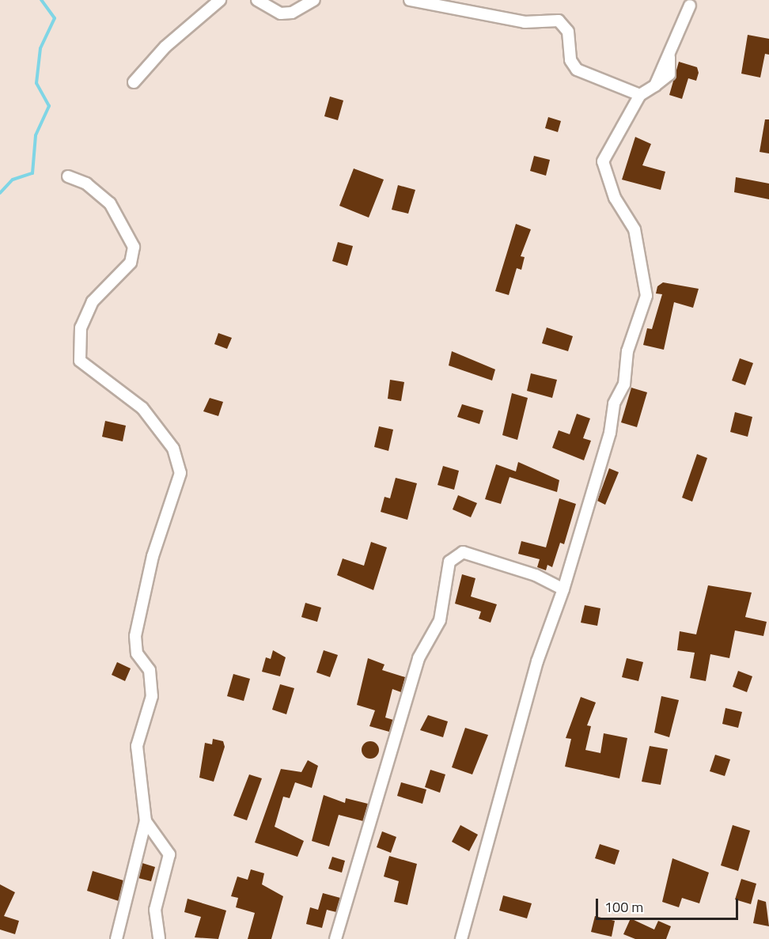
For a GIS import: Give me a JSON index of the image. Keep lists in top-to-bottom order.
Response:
{
  "scale_bar": "100 m"
}
